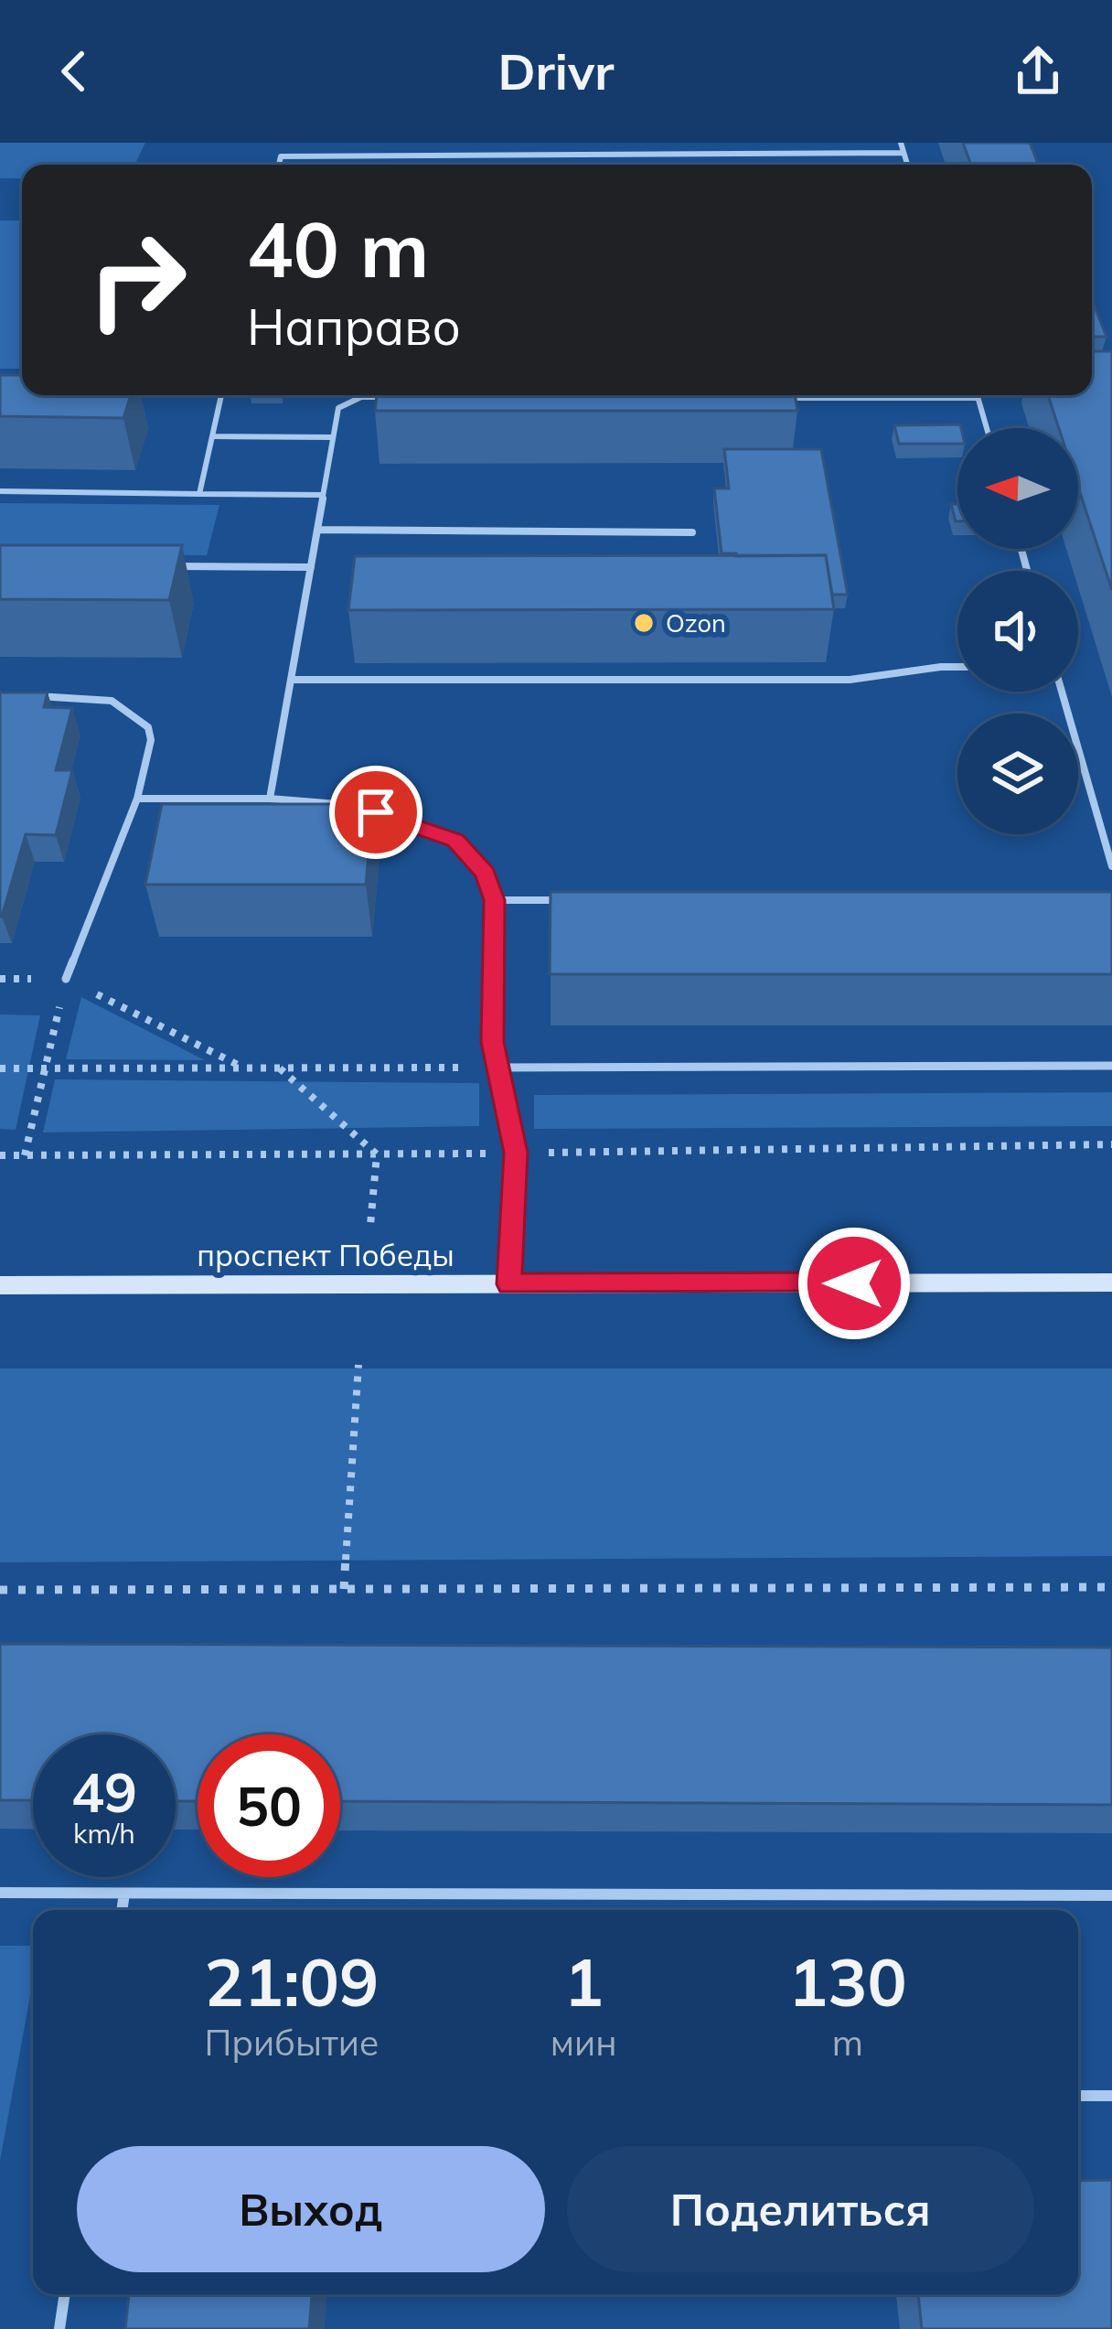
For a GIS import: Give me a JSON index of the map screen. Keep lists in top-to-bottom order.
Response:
{
  "streets": {
    "main road": ["проспект Победы"]
  },
  "places": ["Ozon"],
  "north": "left",
  "page": {
    "header": "Drivr",
    "turn": ["40 m", "Направо"],
    "speed": "49 km/h",
    "limit": "50",
    "eta": [
      "21:09",
      "Прибытие",
      "1",
      "мин",
      "130",
      "m"
    ],
    "buttons": ["Выход", "Поделиться"]
  }
}
